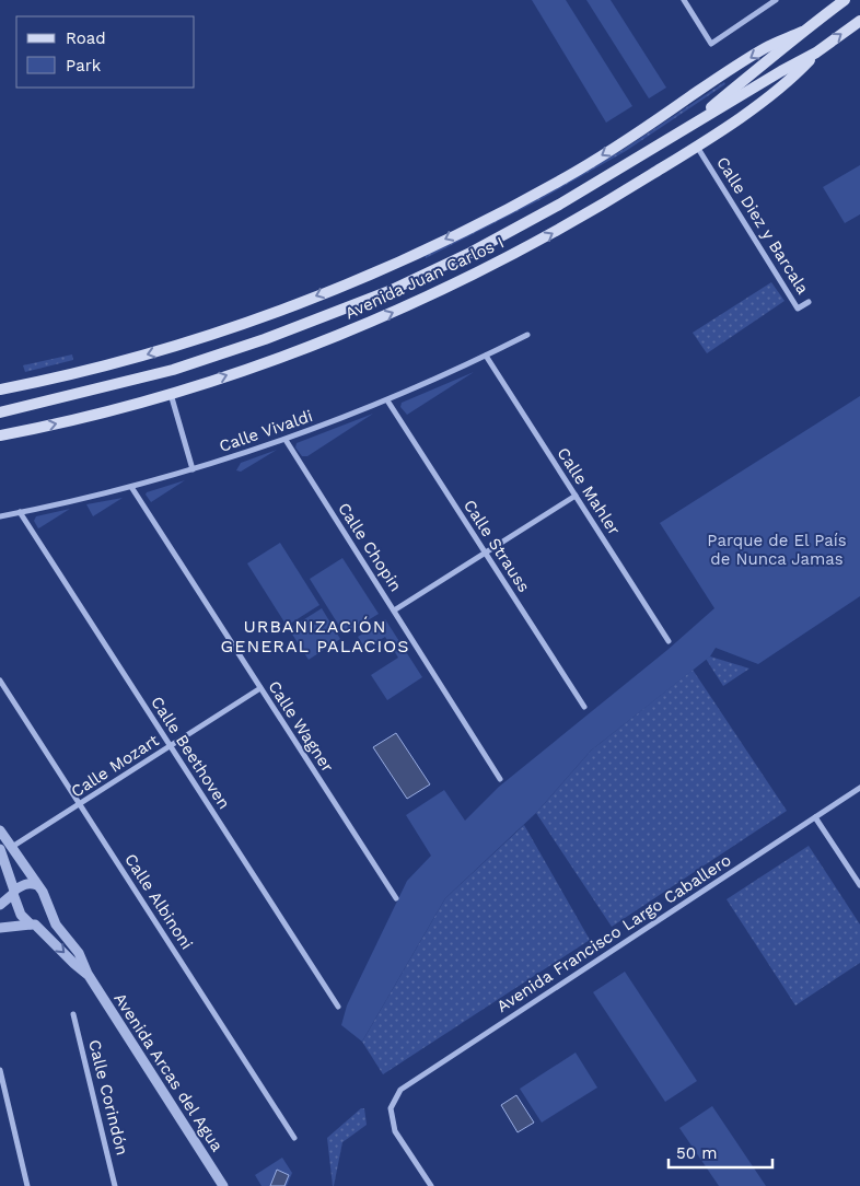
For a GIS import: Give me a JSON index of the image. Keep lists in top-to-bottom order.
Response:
{
  "streets": {
    "main road": ["Avenida Juan Carlos I"],
    "street": [
      "Calle Diez y Barcala",
      "Calle Vivaldi",
      "Calle Mahler",
      "Calle Strauss",
      "Calle Chopin",
      "Calle Wagner",
      "Calle Beethoven",
      "Calle Mozart",
      "Calle Albinoni",
      "Avenida Francisco Largo Caballero",
      "Avenida Arcas del Agua",
      "Calle Corindón"
    ]
  },
  "crossings": [
    ["Calle Diez y Barcala", "Avenida Juan Carlos I"],
    ["Calle Vivaldi", "Calle Mahler"],
    ["Calle Vivaldi", "Calle Strauss"],
    ["Calle Vivaldi", "Calle Chopin"],
    ["Calle Vivaldi", "Calle Wagner"],
    ["Calle Vivaldi", "Calle Beethoven"],
    ["Calle Wagner", "Calle Mozart"],
    ["Calle Beethoven", "Calle Mozart"],
    ["Calle Mozart", "Calle Albinoni"]
  ],
  "districts": ["URBANIZACIÓN GENERAL PALACIOS"],
  "parks": ["Parque de El País de Nunca Jamas"],
  "legend": ["Road", "Park"],
  "scale_bar": "50 m"
}
